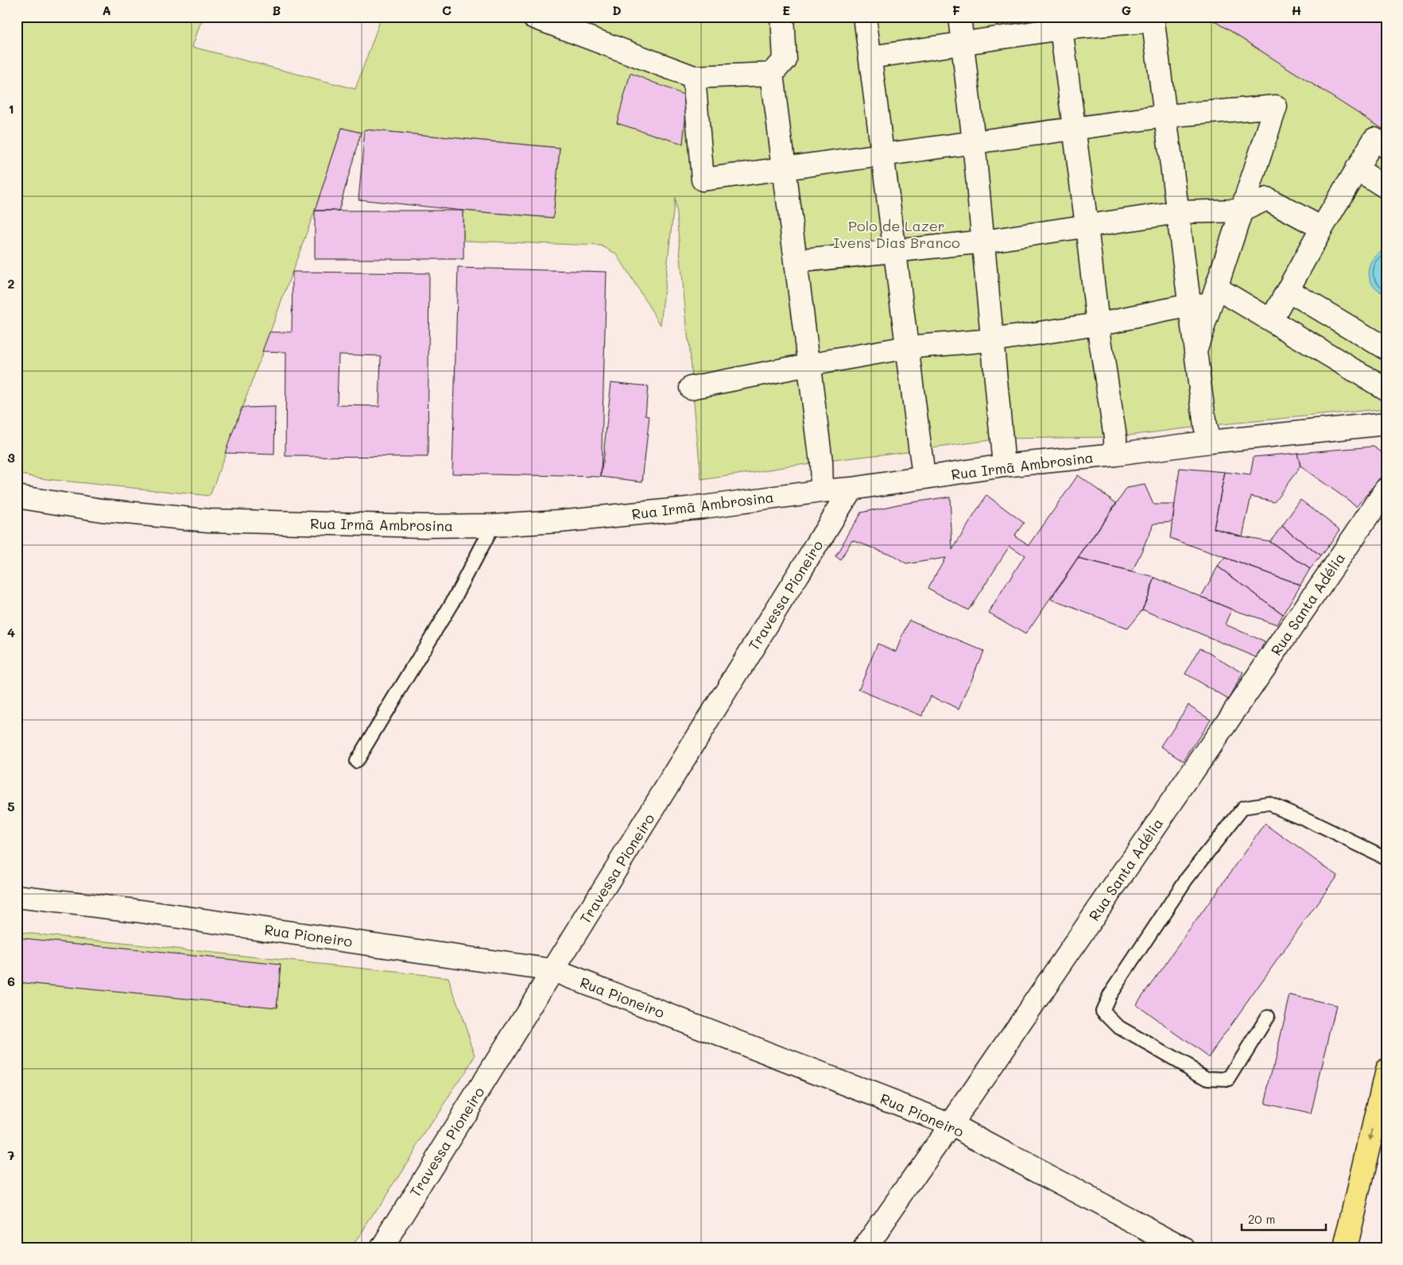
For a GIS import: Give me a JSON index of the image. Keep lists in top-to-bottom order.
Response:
{
  "streets": {
    "street": [
      "Rua Irmã Ambrosina",
      "Travessa Pioneiro",
      "Rua Santa Adélia",
      "Rua Pioneiro"
    ]
  },
  "crossings": [
    ["Rua Irmã Ambrosina", "Travessa Pioneiro"],
    ["Travessa Pioneiro", "Rua Pioneiro"],
    ["Rua Santa Adélia", "Rua Pioneiro"]
  ],
  "parks": ["Polo de Lazer Ivens Dias Branco"],
  "scale_bar": "20 m",
  "grid": {
    "columns": [
      "A",
      "B",
      "C",
      "D",
      "E",
      "F",
      "G",
      "H"
    ],
    "rows": [
      "1",
      "2",
      "3",
      "4",
      "5",
      "6",
      "7"
    ]
  }
}
